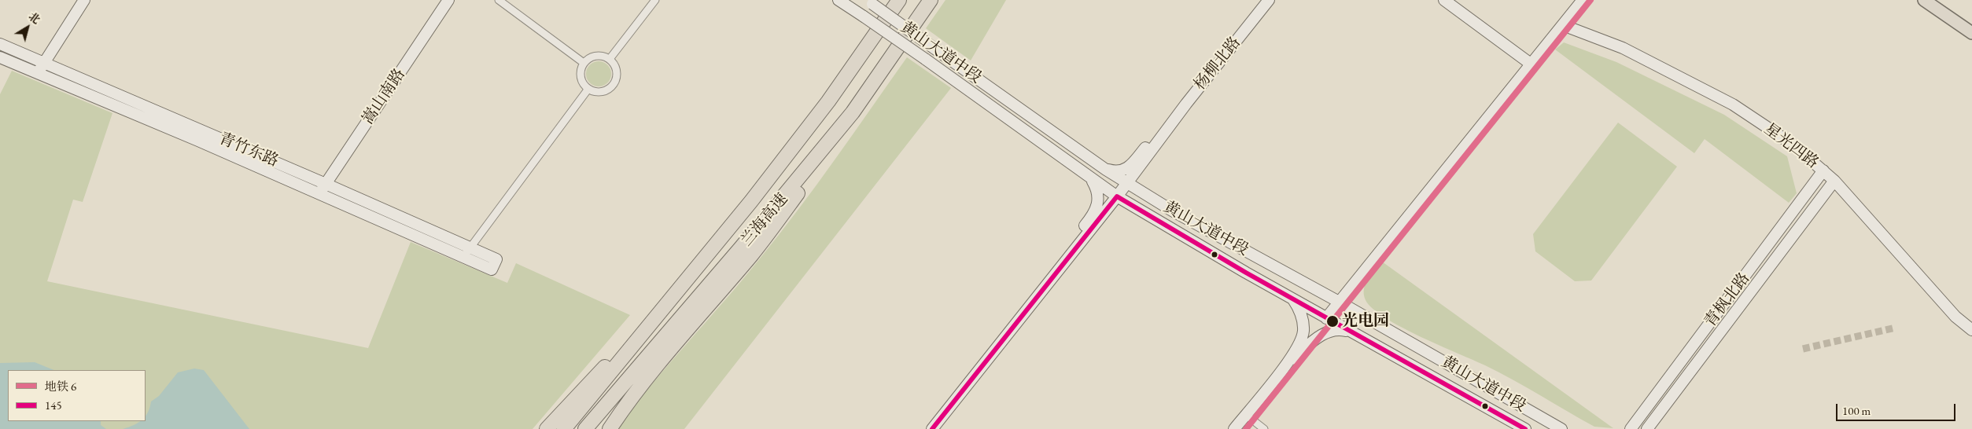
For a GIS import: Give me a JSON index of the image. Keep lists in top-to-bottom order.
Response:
{
  "streets": {
    "highway": ["兰海高速"],
    "street": [
      "黄山大道中段",
      "杨柳北路",
      "嵩山南路",
      "星光四路",
      "青竹东路",
      "青枫北路"
    ]
  },
  "crossings": [
    ["嵩山南路", "青竹东路"],
    ["星光四路", "青枫北路"]
  ],
  "places": ["光电园"],
  "lines": ["metro line 6", "transit line 145"],
  "legend": ["地铁 6", "145"],
  "scale_bar": "100 m",
  "north": "top right"
}
